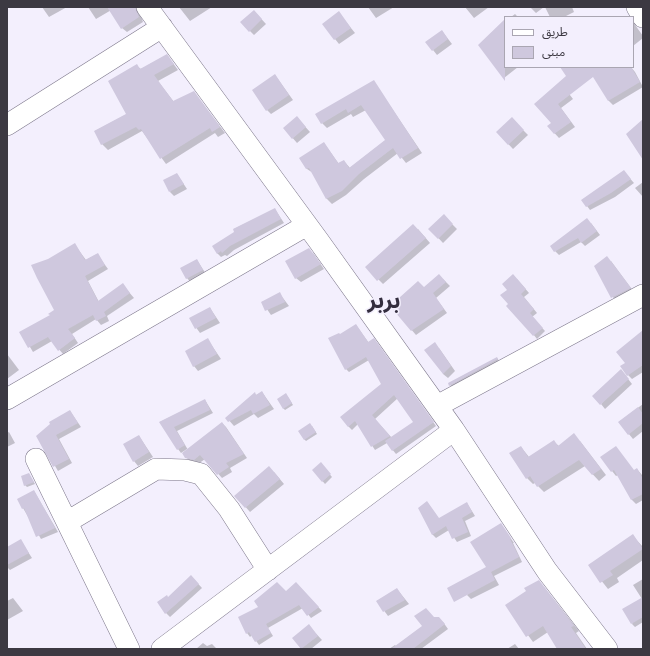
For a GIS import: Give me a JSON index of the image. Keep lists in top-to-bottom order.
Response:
{
  "districts": ["بربر"],
  "legend": ["طريق", "مبنى"]
}
